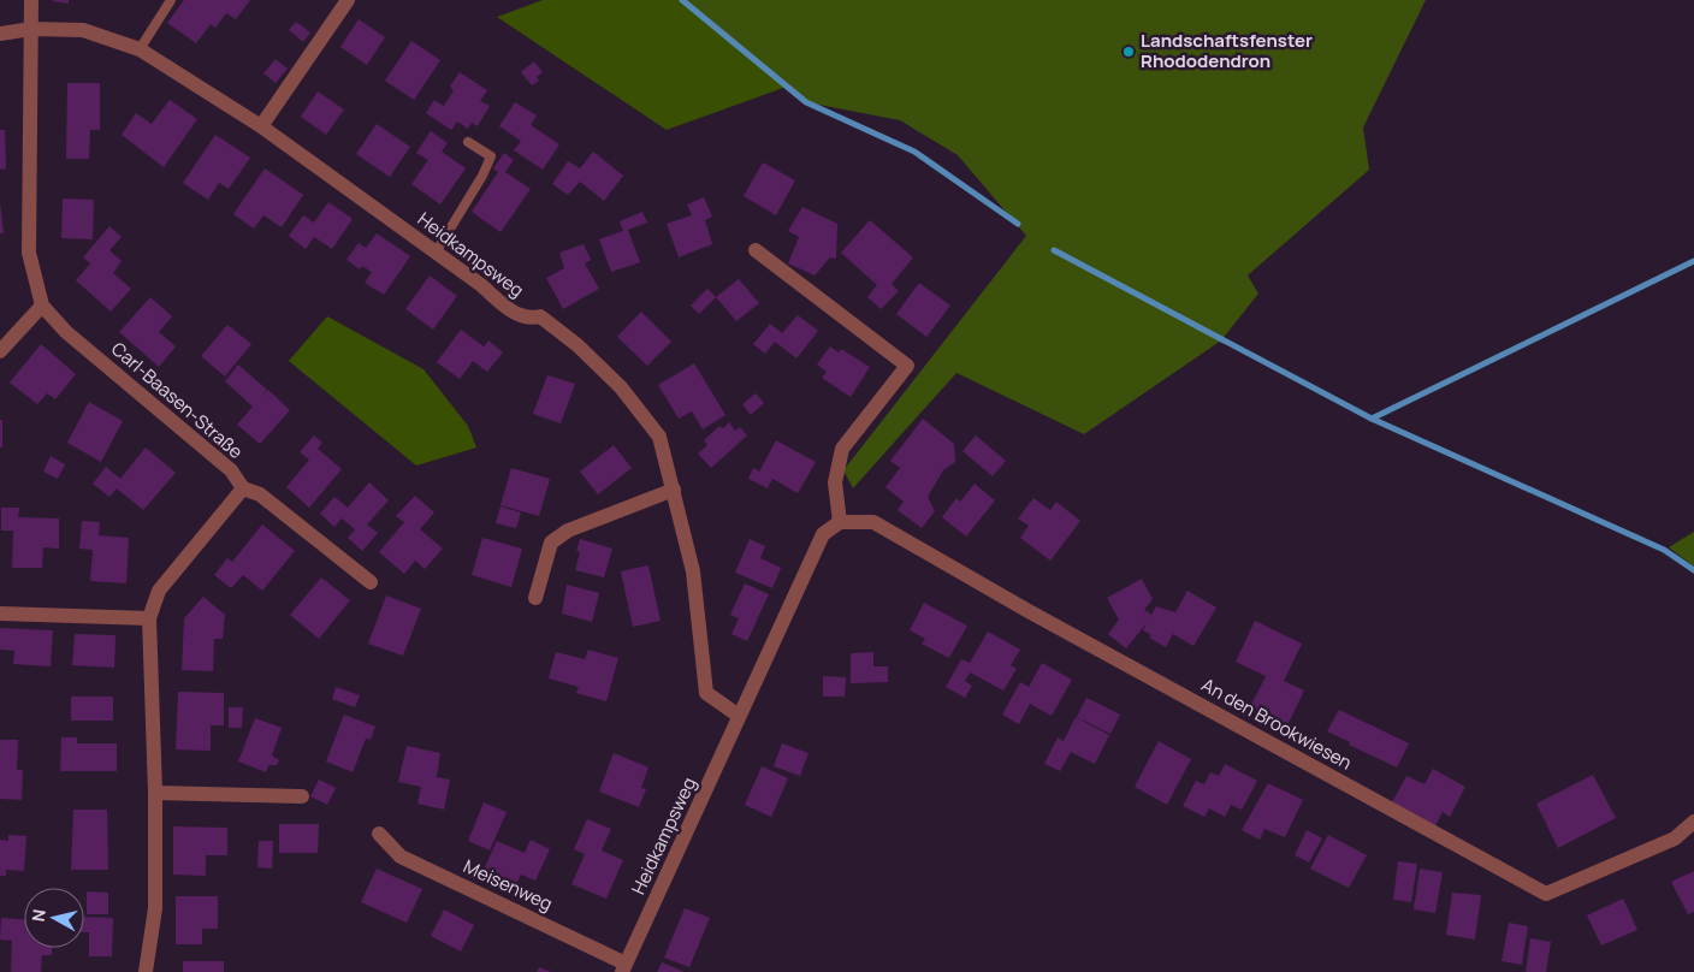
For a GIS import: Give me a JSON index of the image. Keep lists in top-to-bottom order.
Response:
{
  "streets": {
    "street": [
      "Heidkampsweg",
      "Carl-Baasen-Straße",
      "An den Brookwiesen",
      "Meisenweg"
    ]
  },
  "crossings": [
    ["Heidkampsweg", "Carl-Baasen-Straße"],
    ["Heidkampsweg", "An den Brookwiesen"],
    ["Heidkampsweg", "Meisenweg"]
  ],
  "places": ["Landschaftsfenster Rhododendron"],
  "north": "left"
}
